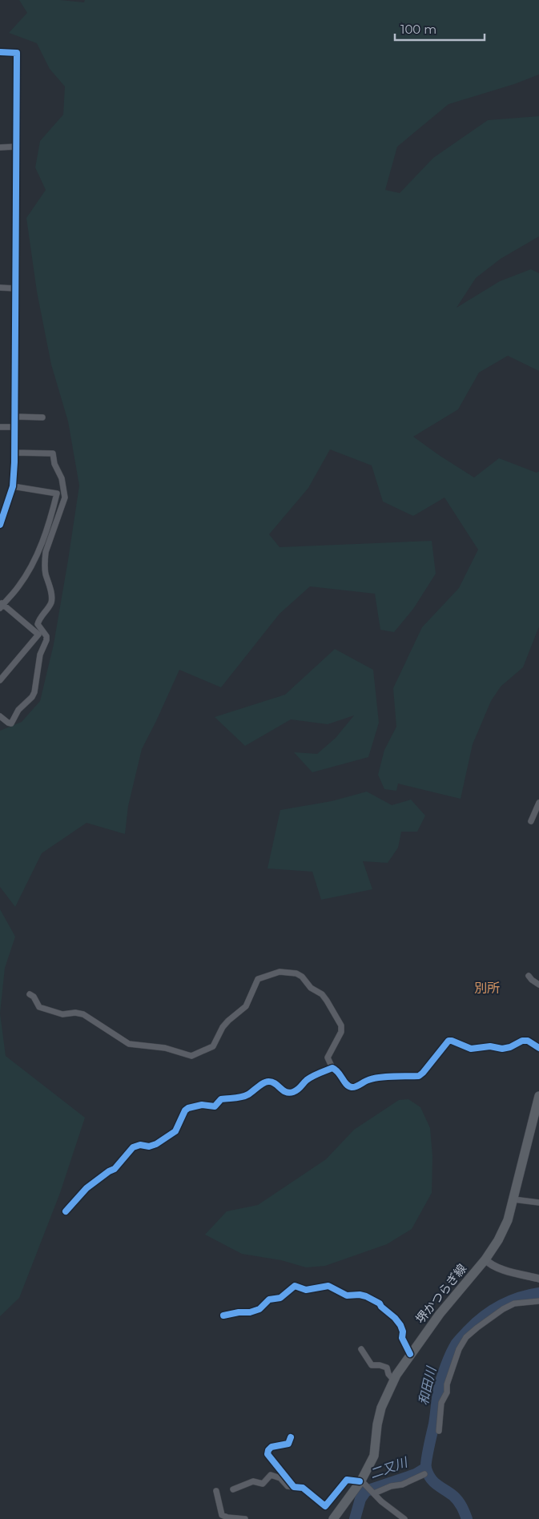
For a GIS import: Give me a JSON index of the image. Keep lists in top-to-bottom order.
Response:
{
  "streets": {
    "main road": ["堺かつらぎ線"]
  },
  "districts": ["別所"],
  "water": ["和田川", "二又川"],
  "scale_bar": "100 m"
}
